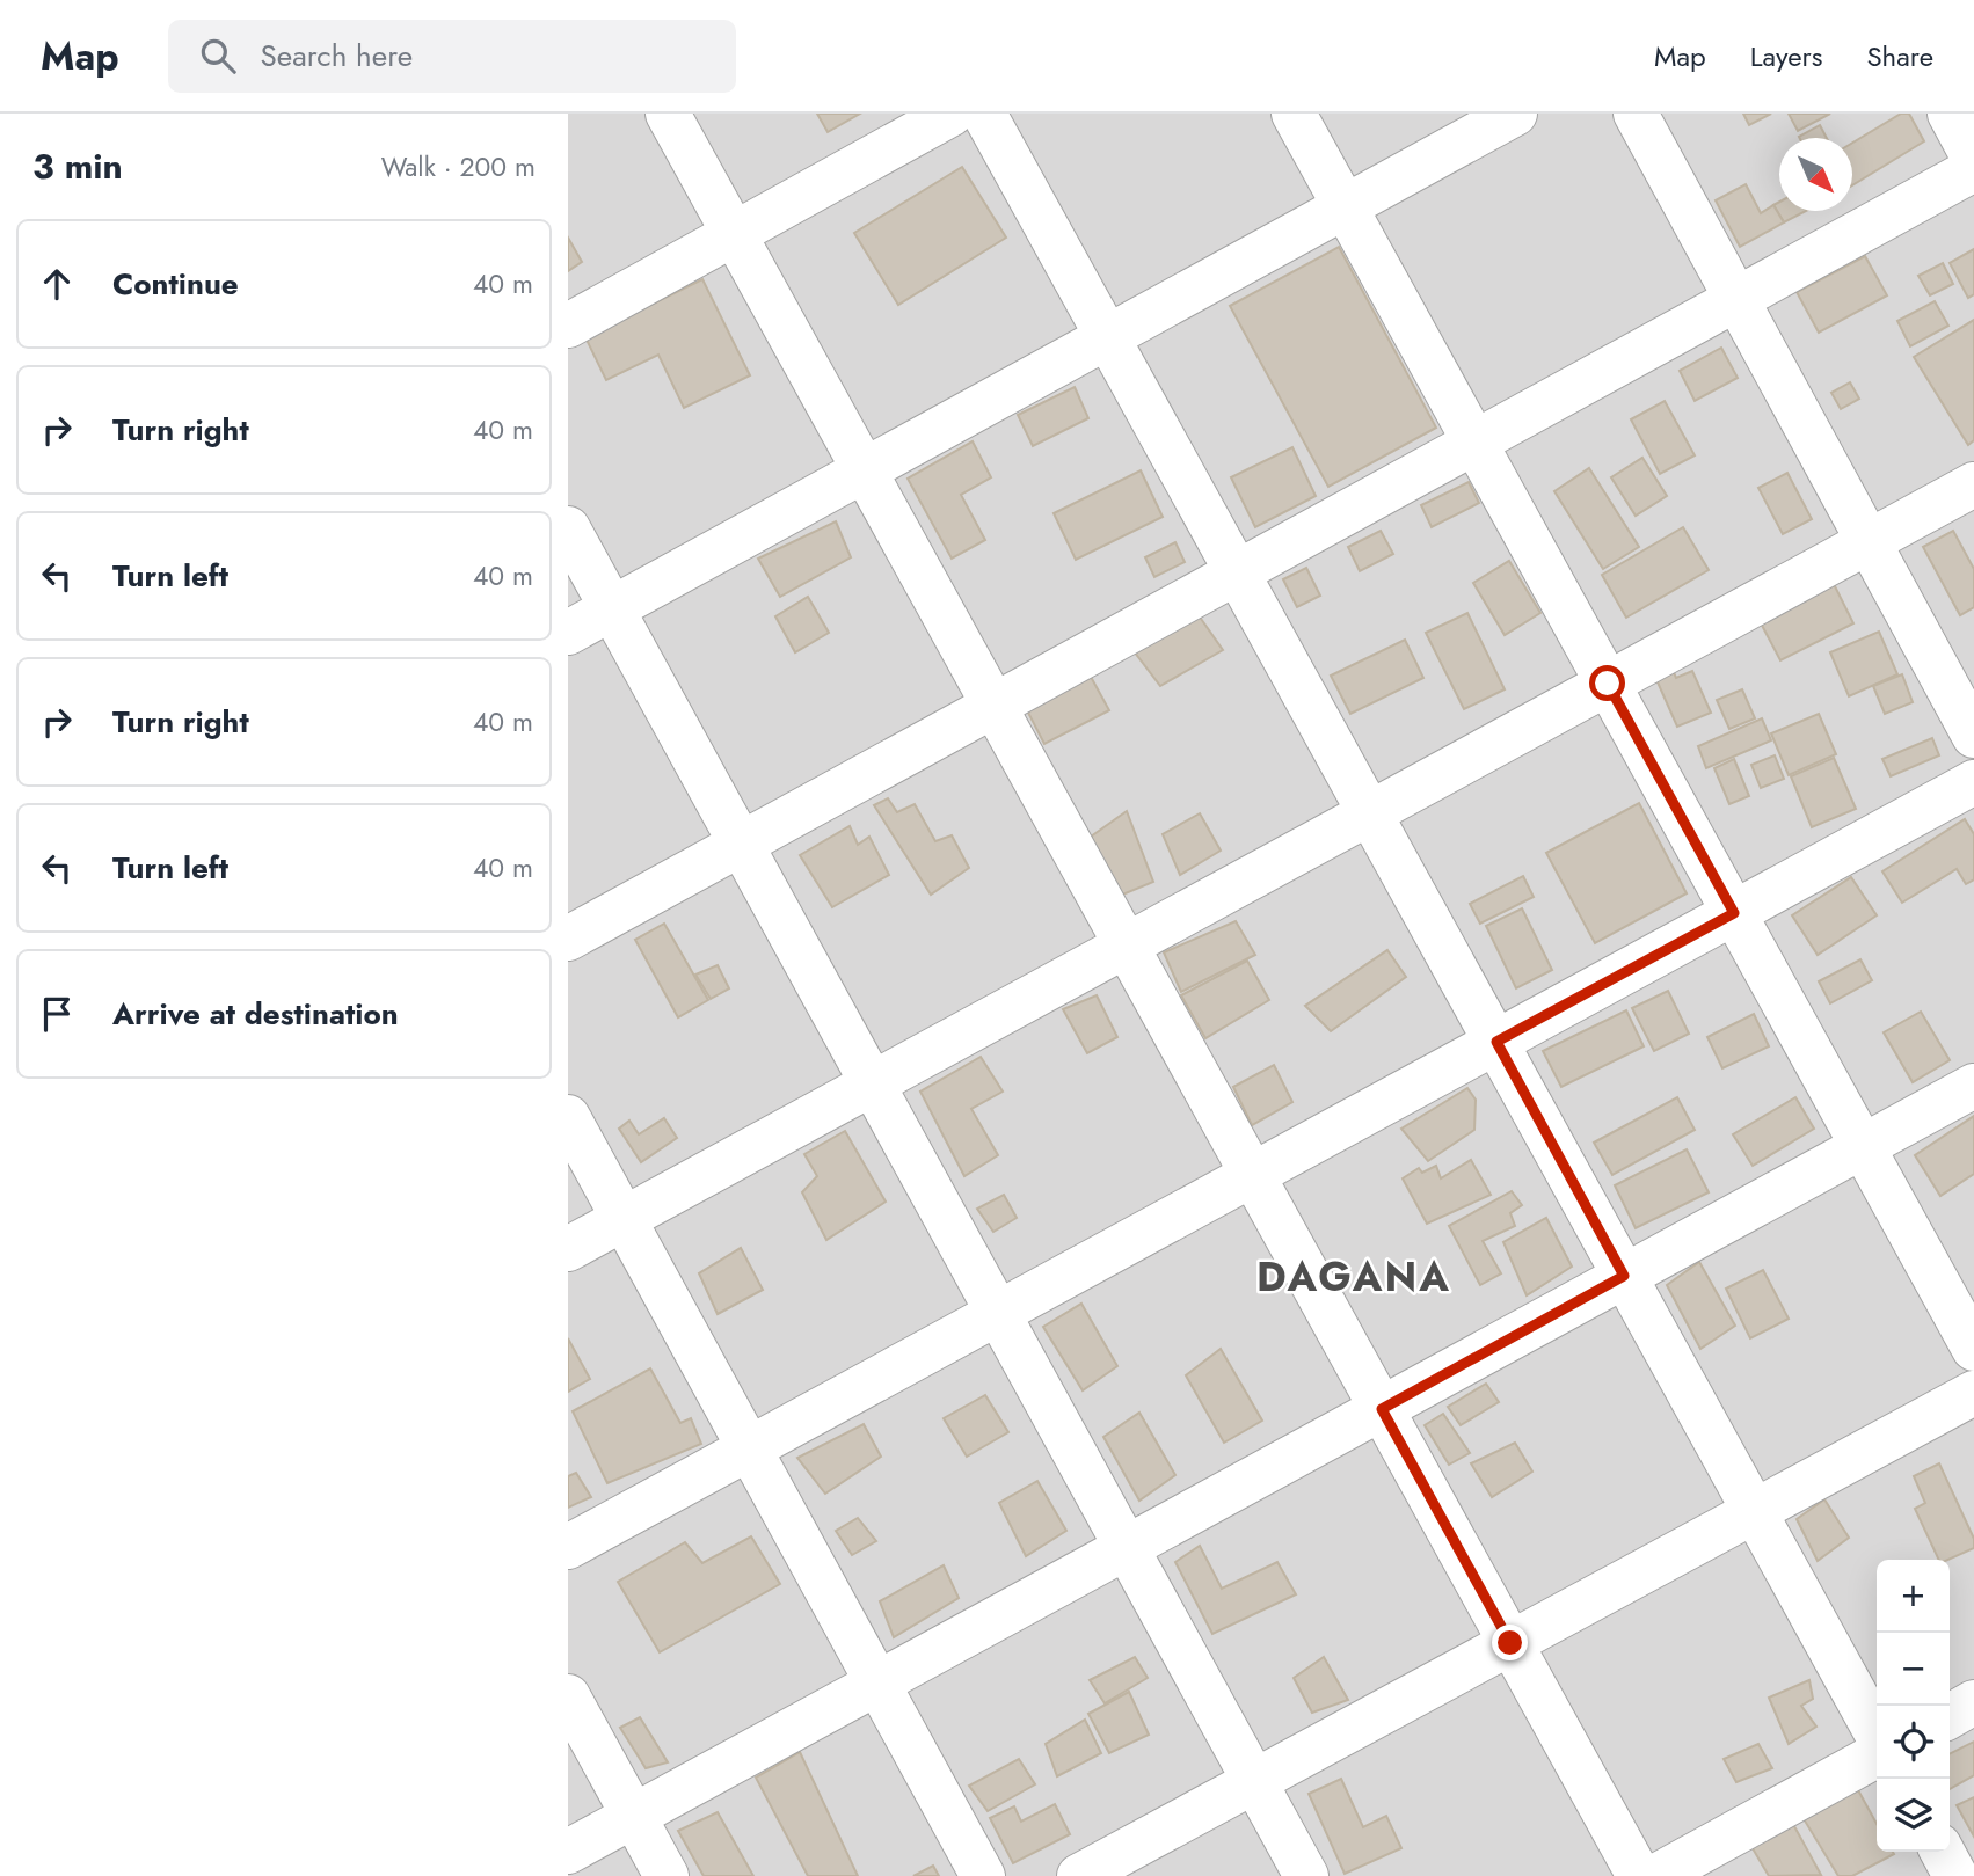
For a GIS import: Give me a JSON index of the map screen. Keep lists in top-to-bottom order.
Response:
{
  "districts": ["DAGANA"],
  "north": "bottom right",
  "page": {
    "header": "Map",
    "search": "Search here",
    "nav": ["Map", "Layers", "Share"],
    "heading": ["3 min", "Walk · 200 m"],
    "list": [
      ["Continue", "40 m"],
      ["Turn right", "40 m"],
      ["Turn left", "40 m"],
      ["Turn right", "40 m"],
      ["Turn left", "40 m"],
      "Arrive at destination"
    ],
    "map_buttons": ["+", "−"]
  }
}
